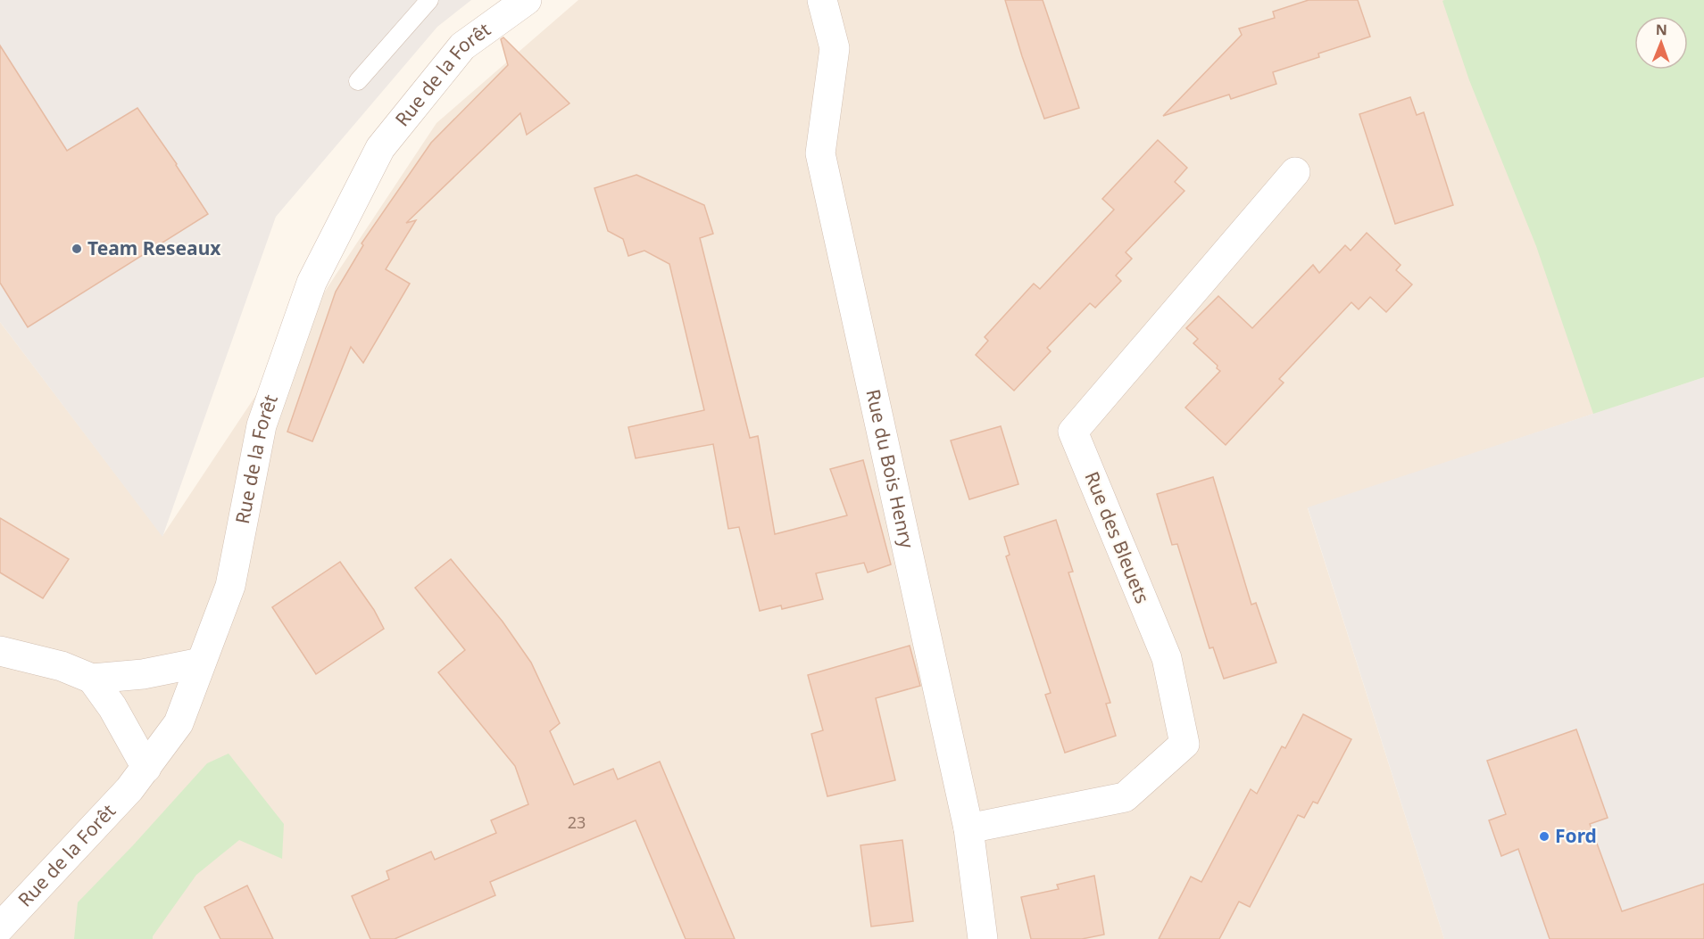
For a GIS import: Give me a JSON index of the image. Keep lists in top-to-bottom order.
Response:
{
  "streets": {
    "street": ["Rue de la Forêt", "Rue du Bois Henry", "Rue des Bleuets"]
  },
  "crossings": [
    ["Rue du Bois Henry", "Rue des Bleuets"]
  ],
  "places": ["Team Reseaux", "Ford"],
  "house_numbers": ["23"],
  "north": "top"
}
